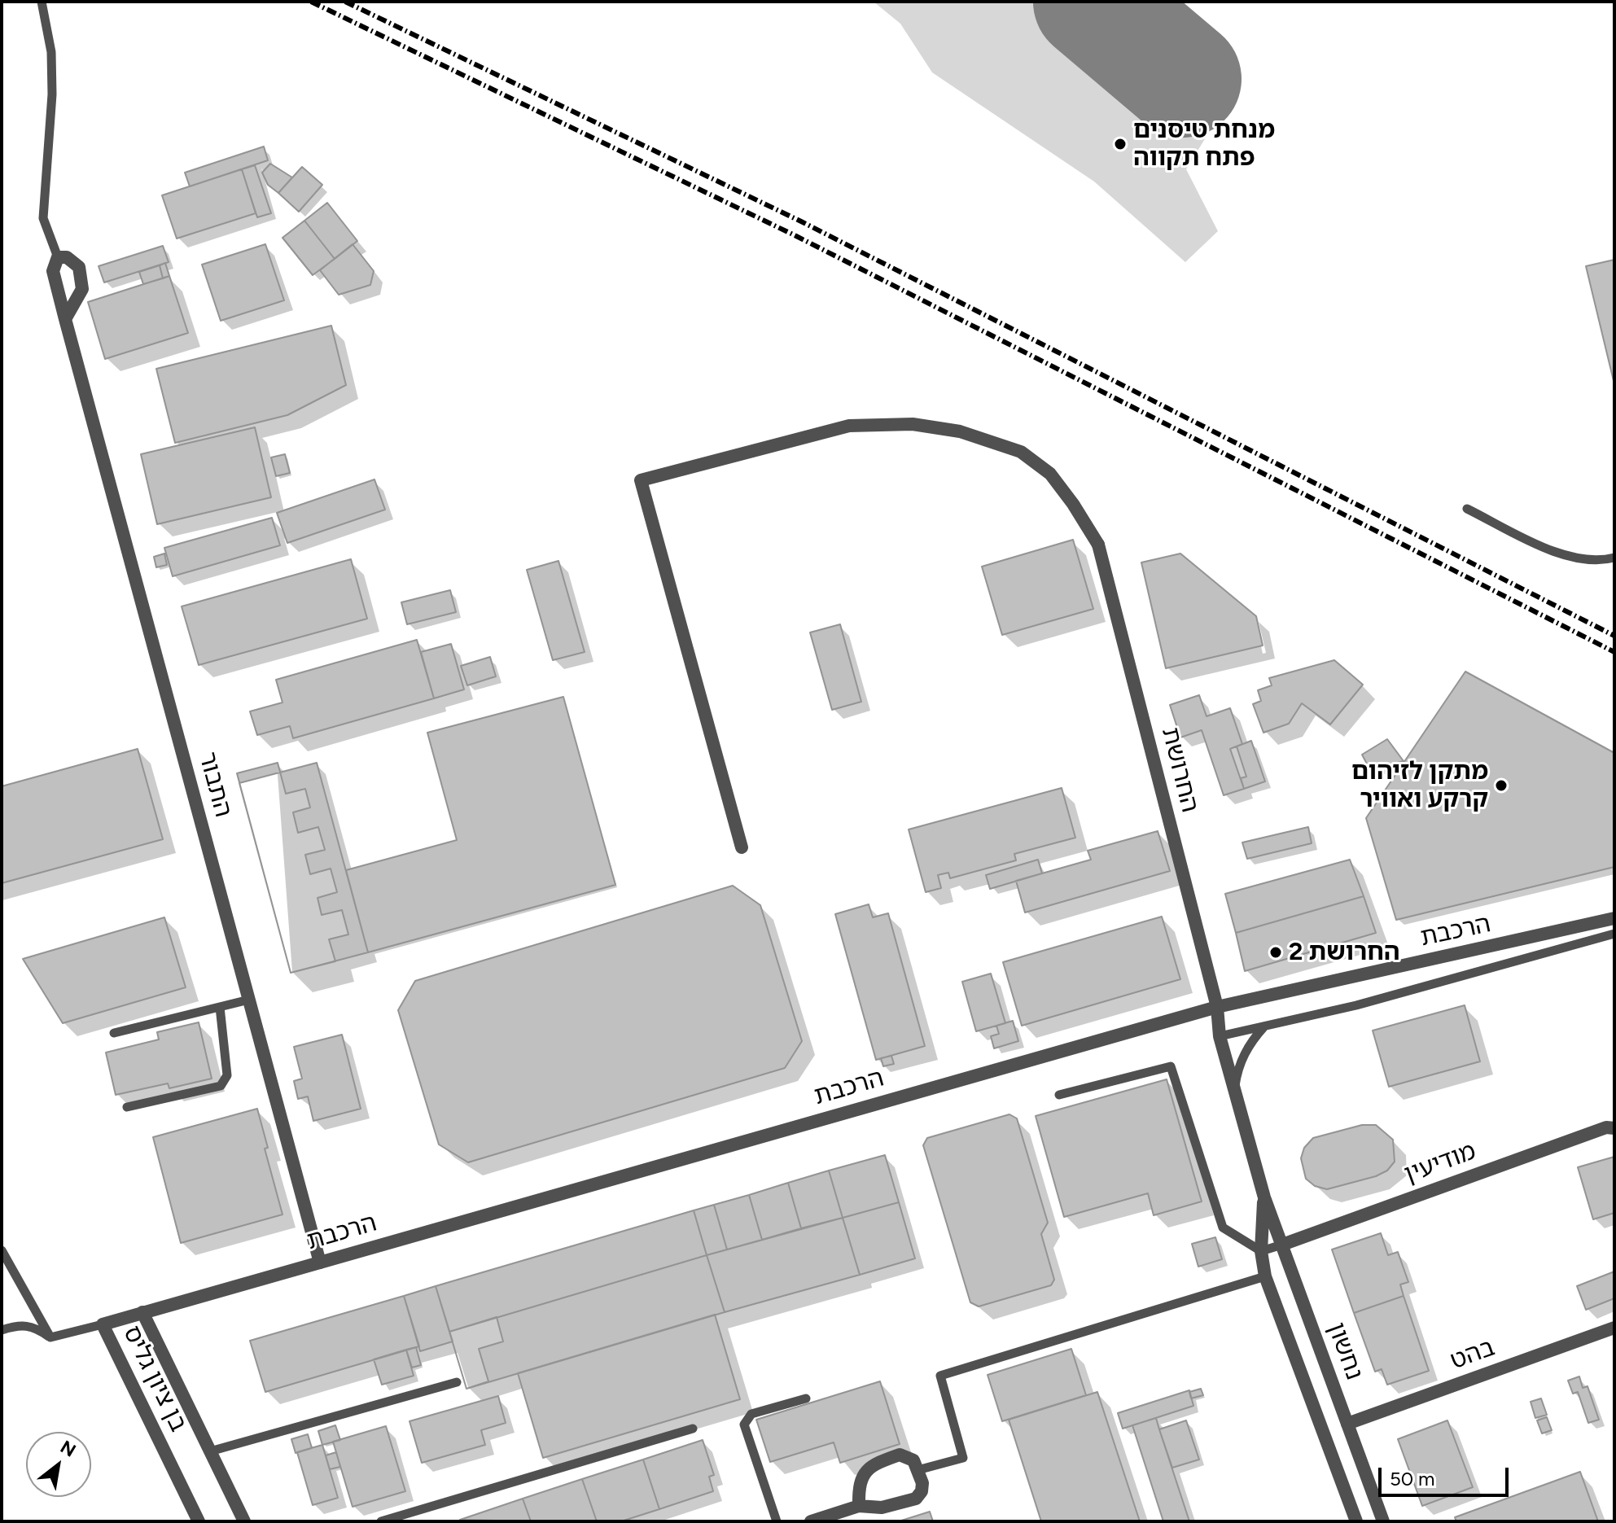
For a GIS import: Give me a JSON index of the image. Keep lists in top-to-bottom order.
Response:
{
  "streets": {
    "street": [
      "החרושת",
      "התבור",
      "הרכבת",
      "מודיעין",
      "נחשון",
      "בהט",
      "בן ציון גליס"
    ]
  },
  "crossings": [
    ["החרושת", "הרכבת"],
    ["החרושת", "נחשון"],
    ["התבור", "הרכבת"],
    ["הרכבת", "נחשון"],
    ["הרכבת", "בן ציון גליס"],
    ["מודיעין", "נחשון"],
    ["נחשון", "בהט"]
  ],
  "places": ["מנחת טיסנים פתח תקווה", "מתקן לזיהום קרקע ואוויר", "החרושת 2"],
  "scale_bar": "50 m",
  "north": "top right"
}
